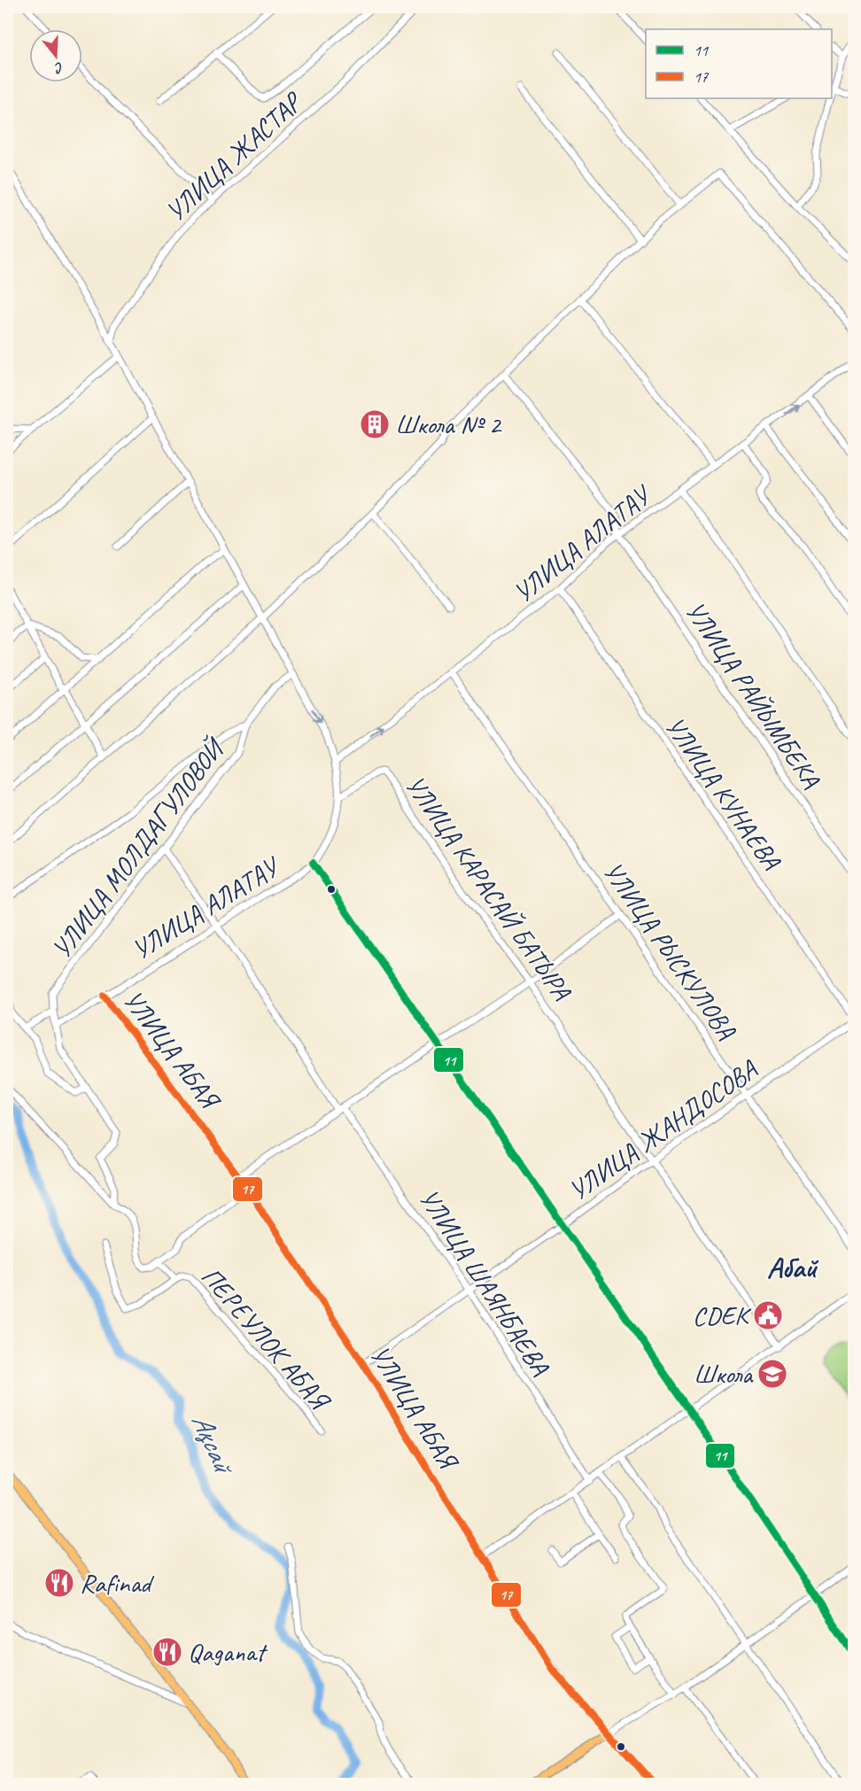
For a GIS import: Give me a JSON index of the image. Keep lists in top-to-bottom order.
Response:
{
  "streets": {
    "main road": ["УЛИЦА АБАЯ"],
    "street": [
      "УЛИЦА ЖАСТАР",
      "УЛИЦА АЛАТАУ",
      "УЛИЦА РАЙЫМБЕКА",
      "УЛИЦА КУНАЕВА",
      "УЛИЦА МОЛДАГУЛОВОЙ",
      "УЛИЦА КАРАСАЙ БАТЫРА",
      "УЛИЦА РЫСКУЛОВА",
      "УЛИЦА ЖАНДОСОВА",
      "УЛИЦА ШАЯНБАЕВА",
      "ПЕРЕУЛОК АБАЯ"
    ]
  },
  "crossings": [
    ["УЛИЦА АЛАТАУ", "УЛИЦА РАЙЫМБЕКА"],
    ["УЛИЦА АЛАТАУ", "УЛИЦА КУНАЕВА"],
    ["УЛИЦА АЛАТАУ", "УЛИЦА КАРАСАЙ БАТЫРА"],
    ["УЛИЦА АЛАТАУ", "УЛИЦА РЫСКУЛОВА"],
    ["УЛИЦА АЛАТАУ", "УЛИЦА АБАЯ"],
    ["УЛИЦА АЛАТАУ", "УЛИЦА ШАЯНБАЕВА"],
    ["УЛИЦА КУНАЕВА", "УЛИЦА ЖАНДОСОВА"],
    ["УЛИЦА МОЛДАГУЛОВОЙ", "УЛИЦА ШАЯНБАЕВА"],
    ["УЛИЦА КАРАСАЙ БАТЫРА", "УЛИЦА ЖАНДОСОВА"],
    ["УЛИЦА РЫСКУЛОВА", "УЛИЦА ЖАНДОСОВА"],
    ["УЛИЦА АБАЯ", "УЛИЦА ЖАНДОСОВА"],
    ["УЛИЦА ЖАНДОСОВА", "УЛИЦА ШАЯНБАЕВА"]
  ],
  "districts": ["Абай"],
  "water": ["Ақсай"],
  "places": {
    "building": ["Школа № 2"],
    "public building": ["CDEK"],
    "school or university": ["Школа"],
    "restaurant": ["Rafinad", "Qaganat"]
  },
  "lines": ["transit line 11", "transit line 17"],
  "legend": ["11", "17"],
  "north": "bottom"
}
